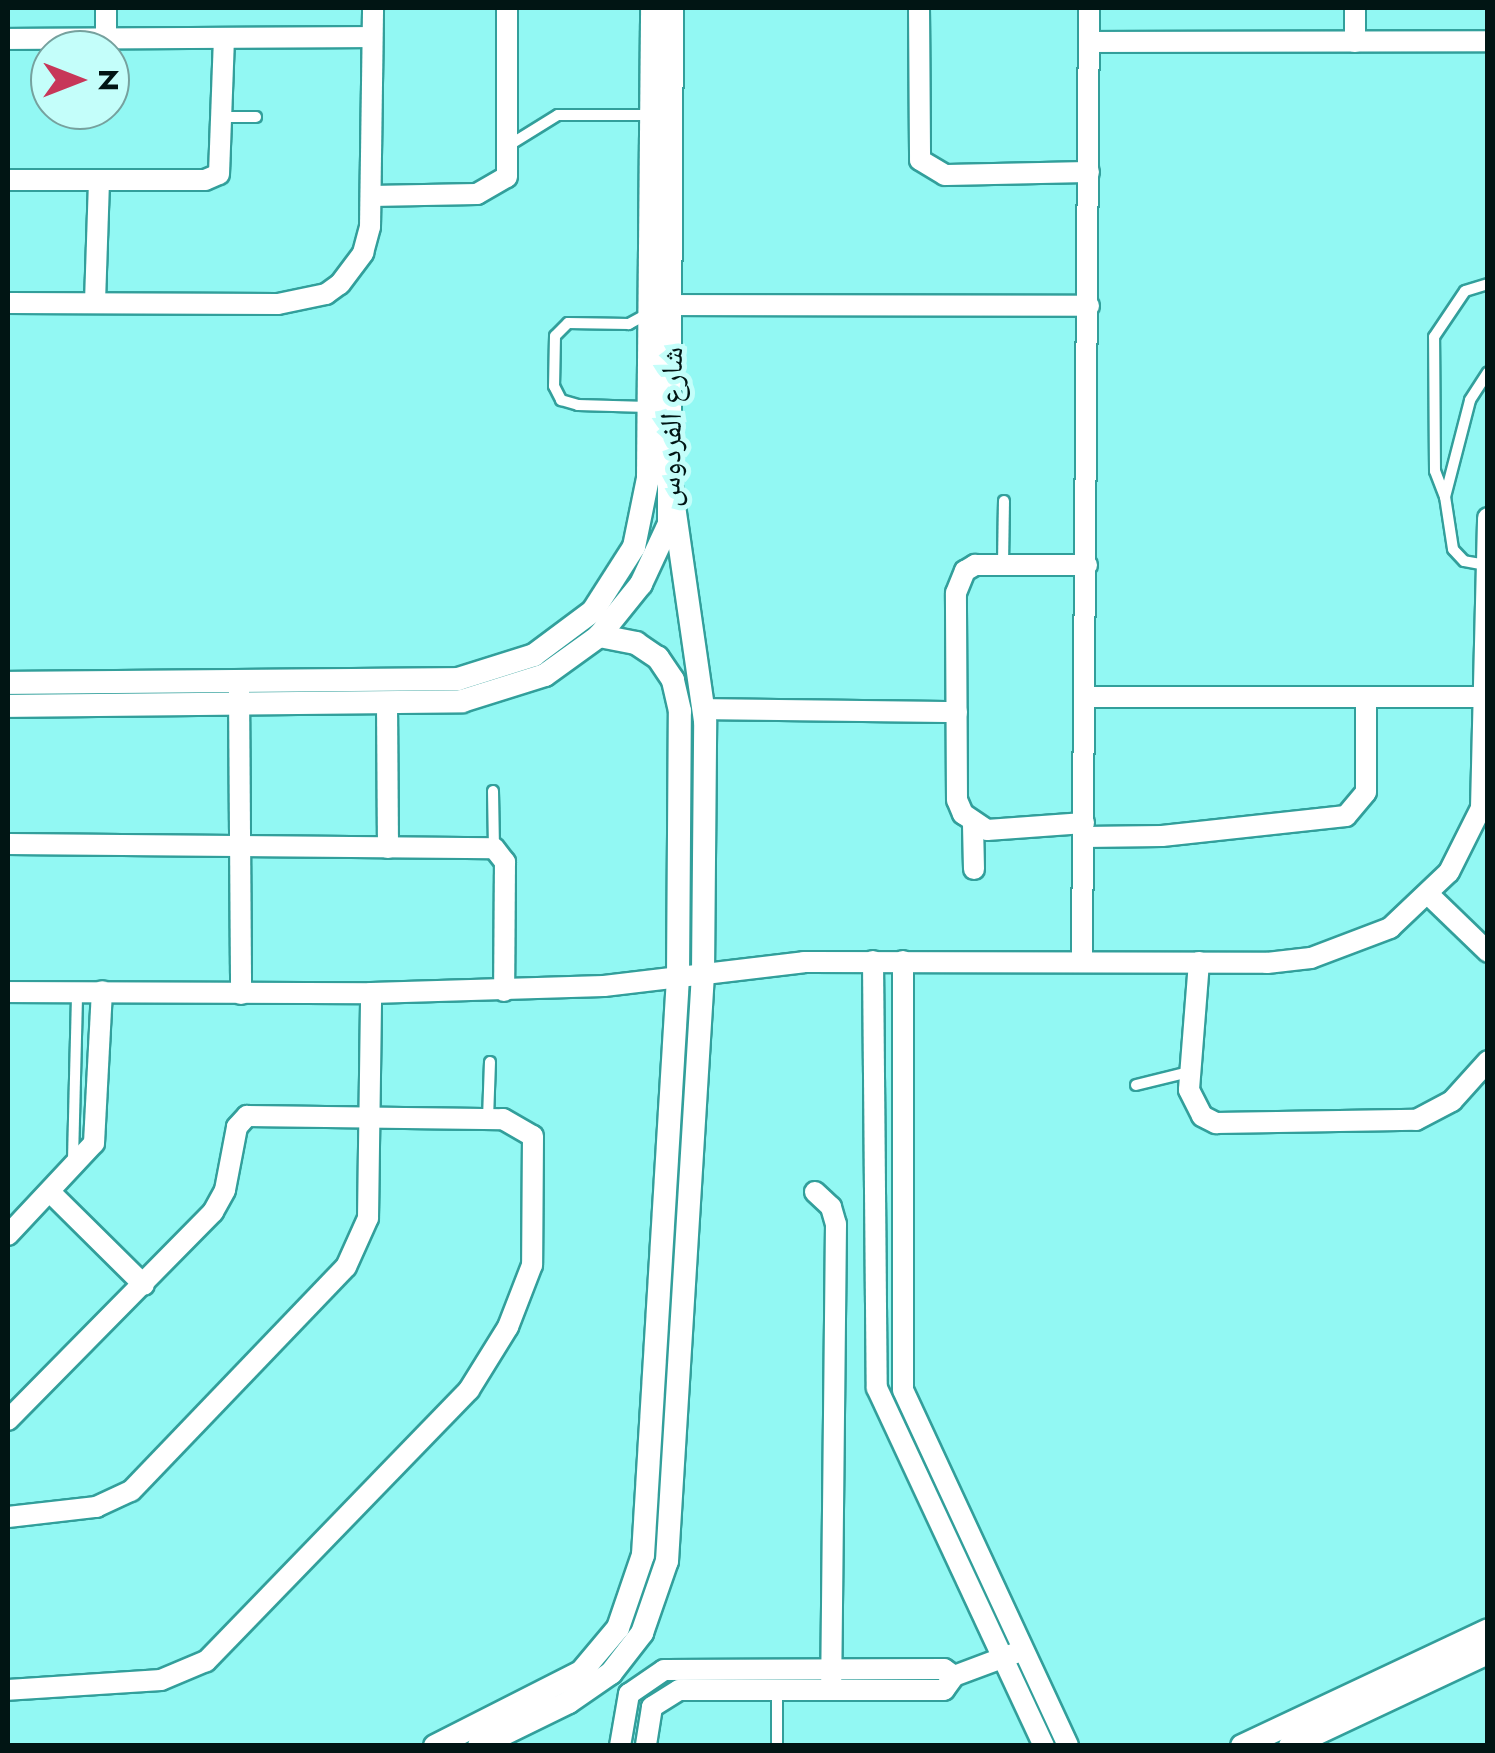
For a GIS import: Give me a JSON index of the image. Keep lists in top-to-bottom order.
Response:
{
  "streets": {
    "street": ["شارع الفردوس"]
  },
  "north": "right"
}
